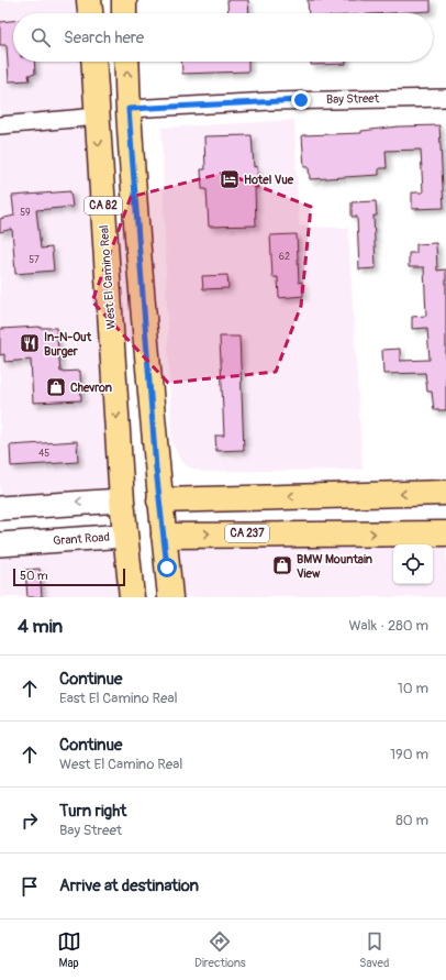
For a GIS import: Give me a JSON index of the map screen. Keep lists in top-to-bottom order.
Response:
{
  "streets": {
    "main road": [
      "CA 82",
      "West El Camino Real",
      "CA 237",
      "Grant Road"
    ],
    "street": ["Bay Street"]
  },
  "crossings": [
    ["Bay Street", "CA 82"],
    ["CA 82", "West El Camino Real"],
    ["CA 82", "CA 237"],
    ["CA 82", "Grant Road"],
    ["CA 237", "Grant Road"]
  ],
  "places": {
    "hotel": ["Hotel Vue"],
    "restaurant": ["In-N-Out Burger"],
    "shop": ["Chevron", "BMW Mountain View"]
  },
  "house_numbers": [
    "59",
    "62",
    "57",
    "45"
  ],
  "scale_bar": "50 m",
  "page": {
    "search": "Search here",
    "scale": "50 m",
    "heading": ["4 min", "Walk · 280 m"],
    "list": [
      ["Continue", "East El Camino Real", "10 m"],
      ["Continue", "West El Camino Real", "190 m"],
      ["Turn right", "Bay Street", "80 m"],
      "Arrive at destination"
    ],
    "nav": ["Map", "Directions", "Saved"]
  }
}
